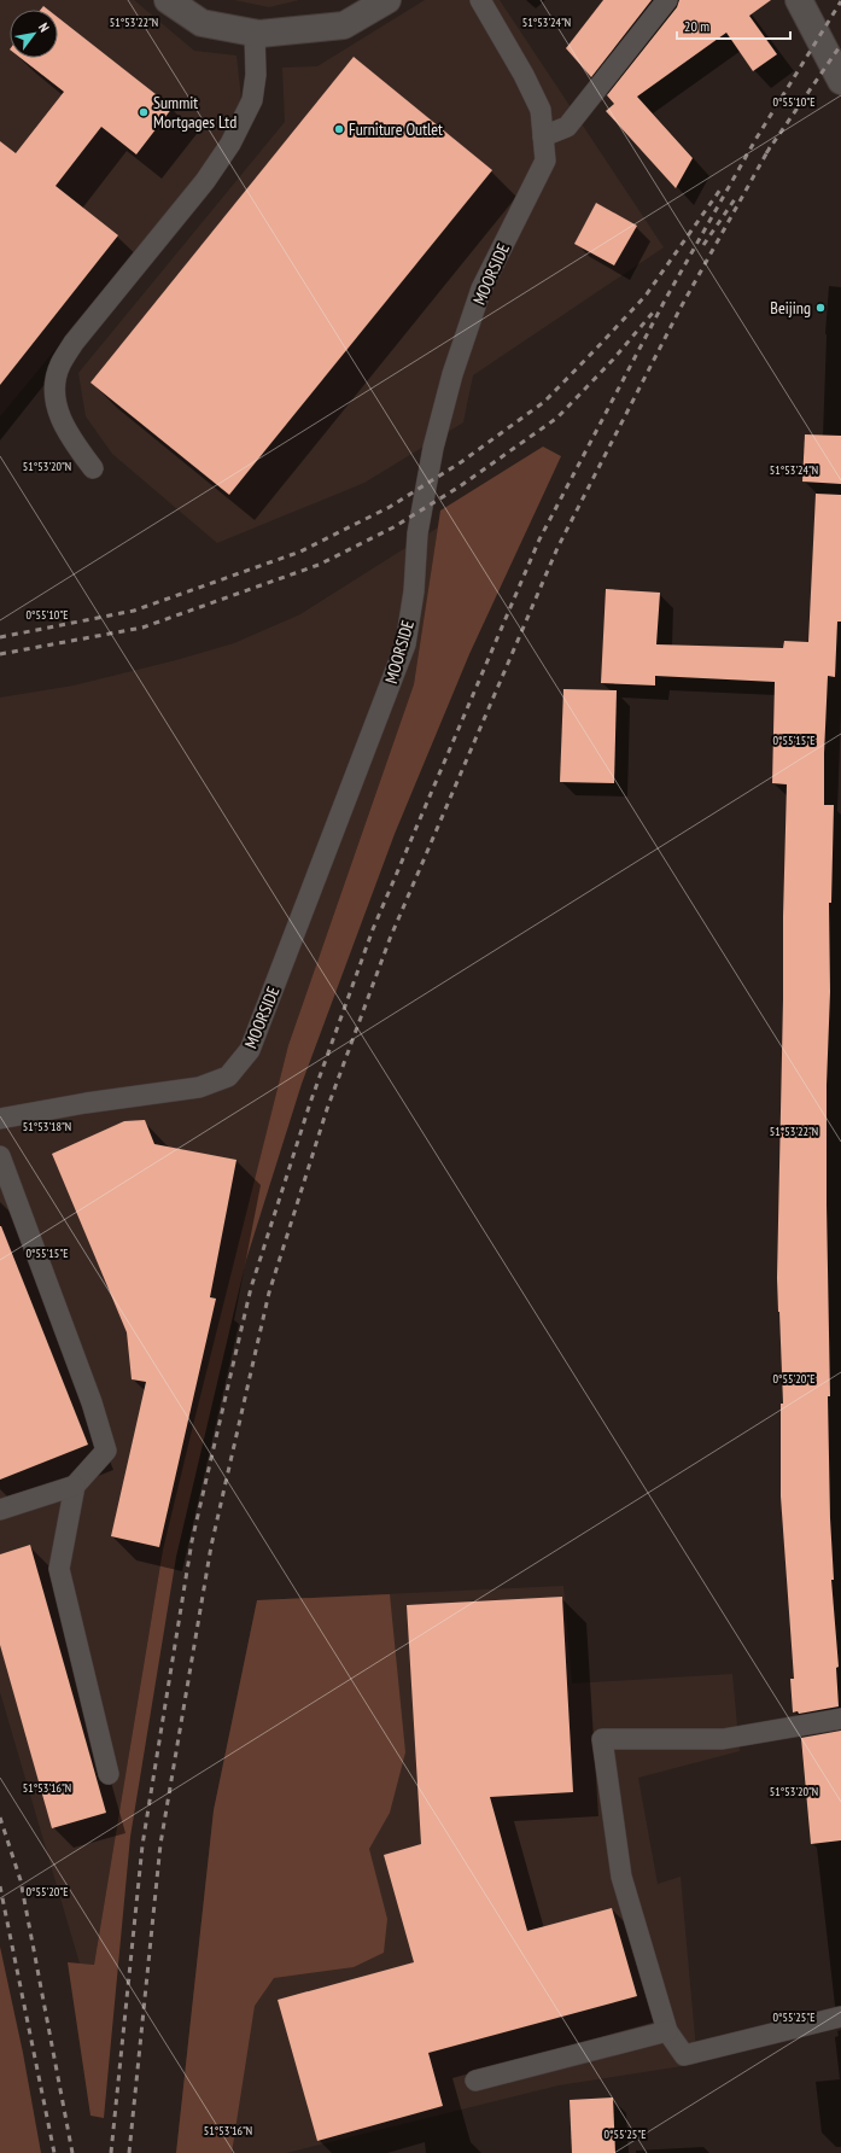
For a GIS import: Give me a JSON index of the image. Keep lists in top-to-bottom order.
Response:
{
  "streets": {
    "lane": ["MOORSIDE"]
  },
  "places": ["Summit Mortgages Ltd", "Furniture Outlet", "Beijing"],
  "scale_bar": "20 m",
  "north": "top right",
  "coordinates": [
    "51°53'22\"N",
    "51°53'24\"N",
    "0°55'10\"E",
    "51°53'20\"N",
    "0°55'15\"E",
    "51°53'18\"N",
    "0°55'20\"E",
    "51°53'16\"N",
    "0°55'25\"E"
  ]
}
